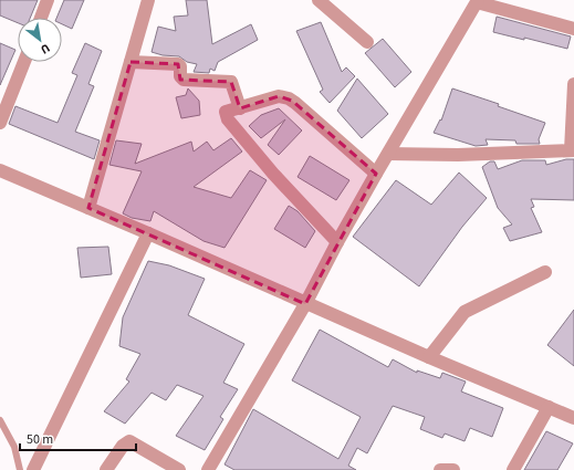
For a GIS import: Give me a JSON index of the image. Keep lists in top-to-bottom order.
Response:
{
  "scale_bar": "50 m",
  "north": "bottom right"
}
